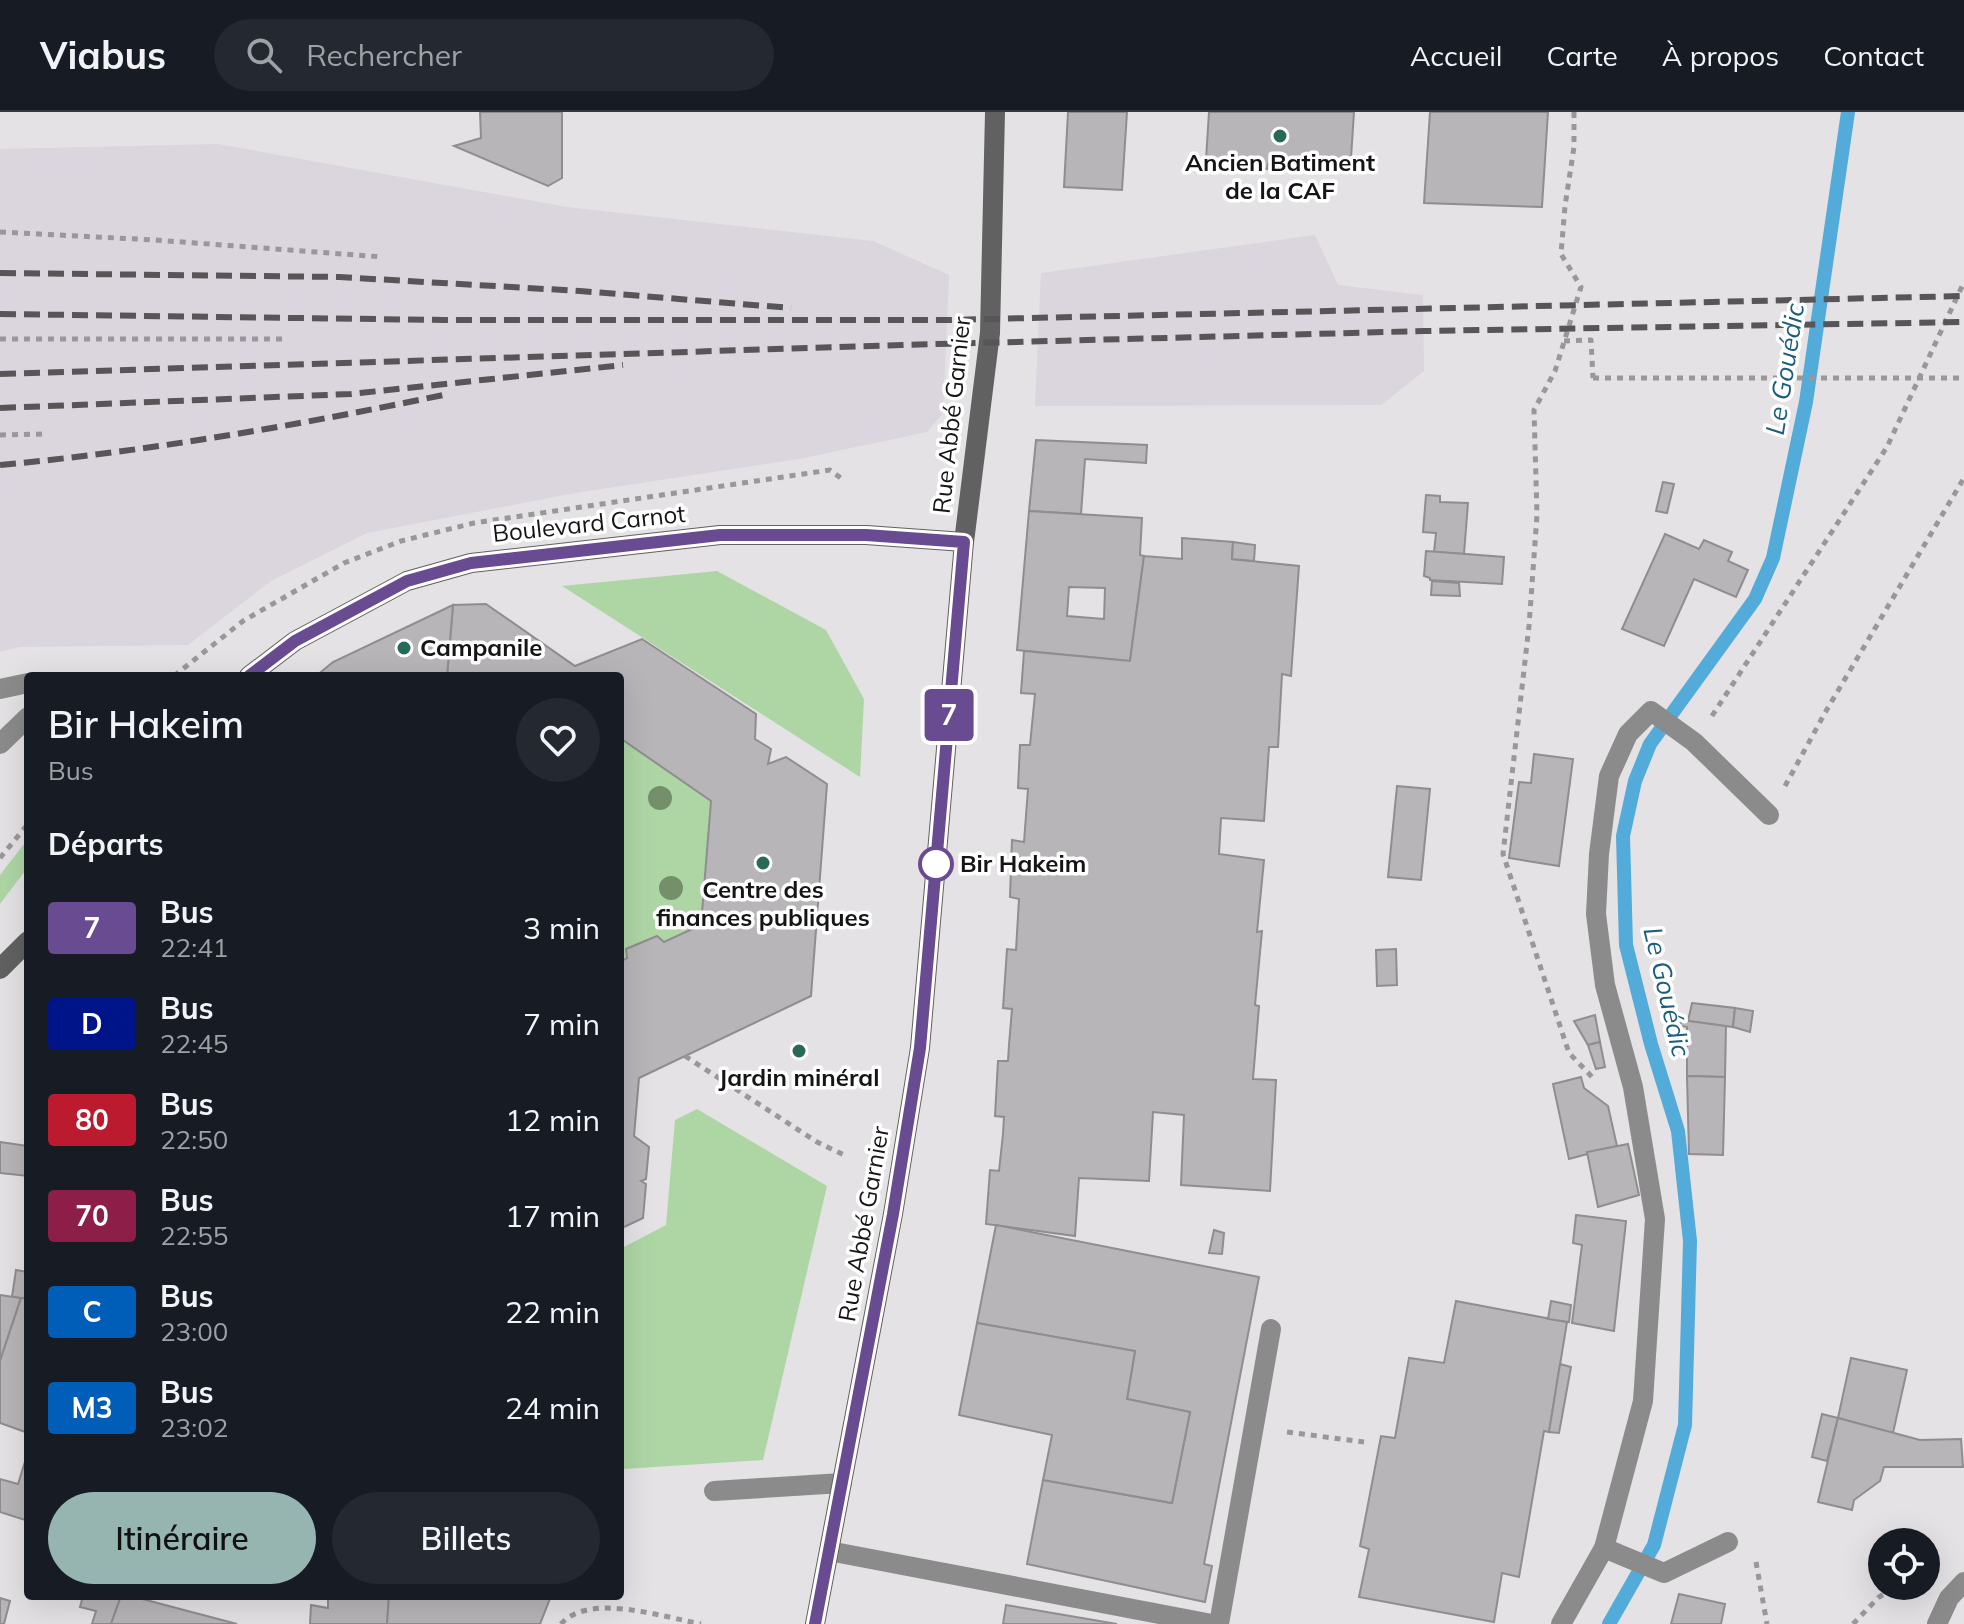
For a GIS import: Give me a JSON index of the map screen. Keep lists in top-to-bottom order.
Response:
{
  "streets": {
    "main road": ["Rue Abbé Garnier", "Boulevard Carnot"]
  },
  "crossings": [
    ["Rue Abbé Garnier", "Boulevard Carnot"]
  ],
  "water": ["Le Gouédic"],
  "places": [
    "Ancien Batiment de la CAF",
    "Campanile",
    "Centre des finances publiques",
    "Bir Hakeim",
    "Jardin minéral"
  ],
  "lines": ["bus line 7"],
  "page": {
    "header": "Viabus",
    "search": "Rechercher",
    "nav": [
      "Accueil",
      "Carte",
      "À propos",
      "Contact"
    ],
    "on_map": "7",
    "heading": [
      ["Bir Hakeim", "Bus"],
      "Départs"
    ],
    "list": [
      {
        "mark": "7",
        "name": "Bus",
        "note": "22:41",
        "value": "3 min"
      },
      {
        "mark": "D",
        "name": "Bus",
        "note": "22:45",
        "value": "7 min"
      },
      {
        "mark": "80",
        "name": "Bus",
        "note": "22:50",
        "value": "12 min"
      },
      {
        "mark": "70",
        "name": "Bus",
        "note": "22:55",
        "value": "17 min"
      },
      {
        "mark": "C",
        "name": "Bus",
        "note": "23:00",
        "value": "22 min"
      },
      {
        "mark": "M3",
        "name": "Bus",
        "note": "23:02",
        "value": "24 min"
      }
    ],
    "buttons": ["Itinéraire", "Billets"]
  }
}
